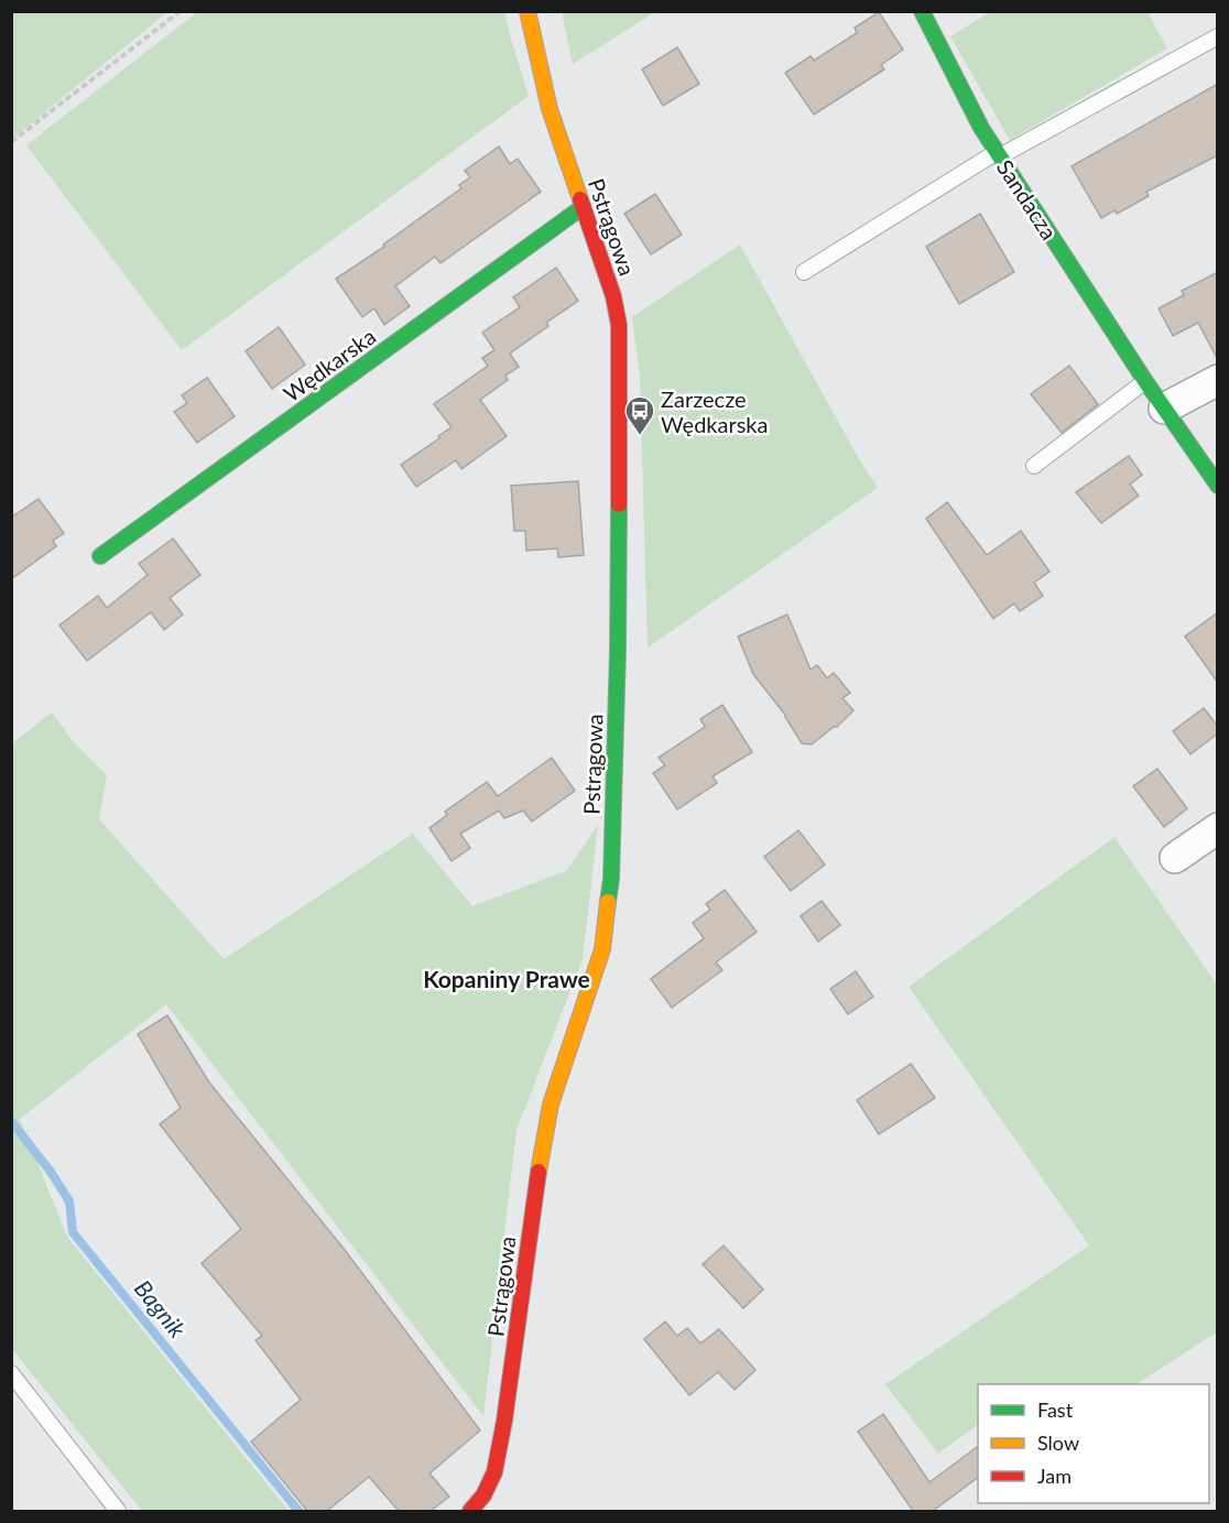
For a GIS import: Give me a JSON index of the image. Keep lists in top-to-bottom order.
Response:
{
  "streets": {
    "street": ["Sandacza", "Pstrągowa", "Wędkarska"]
  },
  "crossings": [
    ["Pstrągowa", "Wędkarska"]
  ],
  "districts": ["Kopaniny Prawe"],
  "water": ["Bagnik"],
  "places": {
    "bus stop": ["Zarzecze Wędkarska"]
  },
  "legend": ["Fast", "Slow", "Jam"]
}
